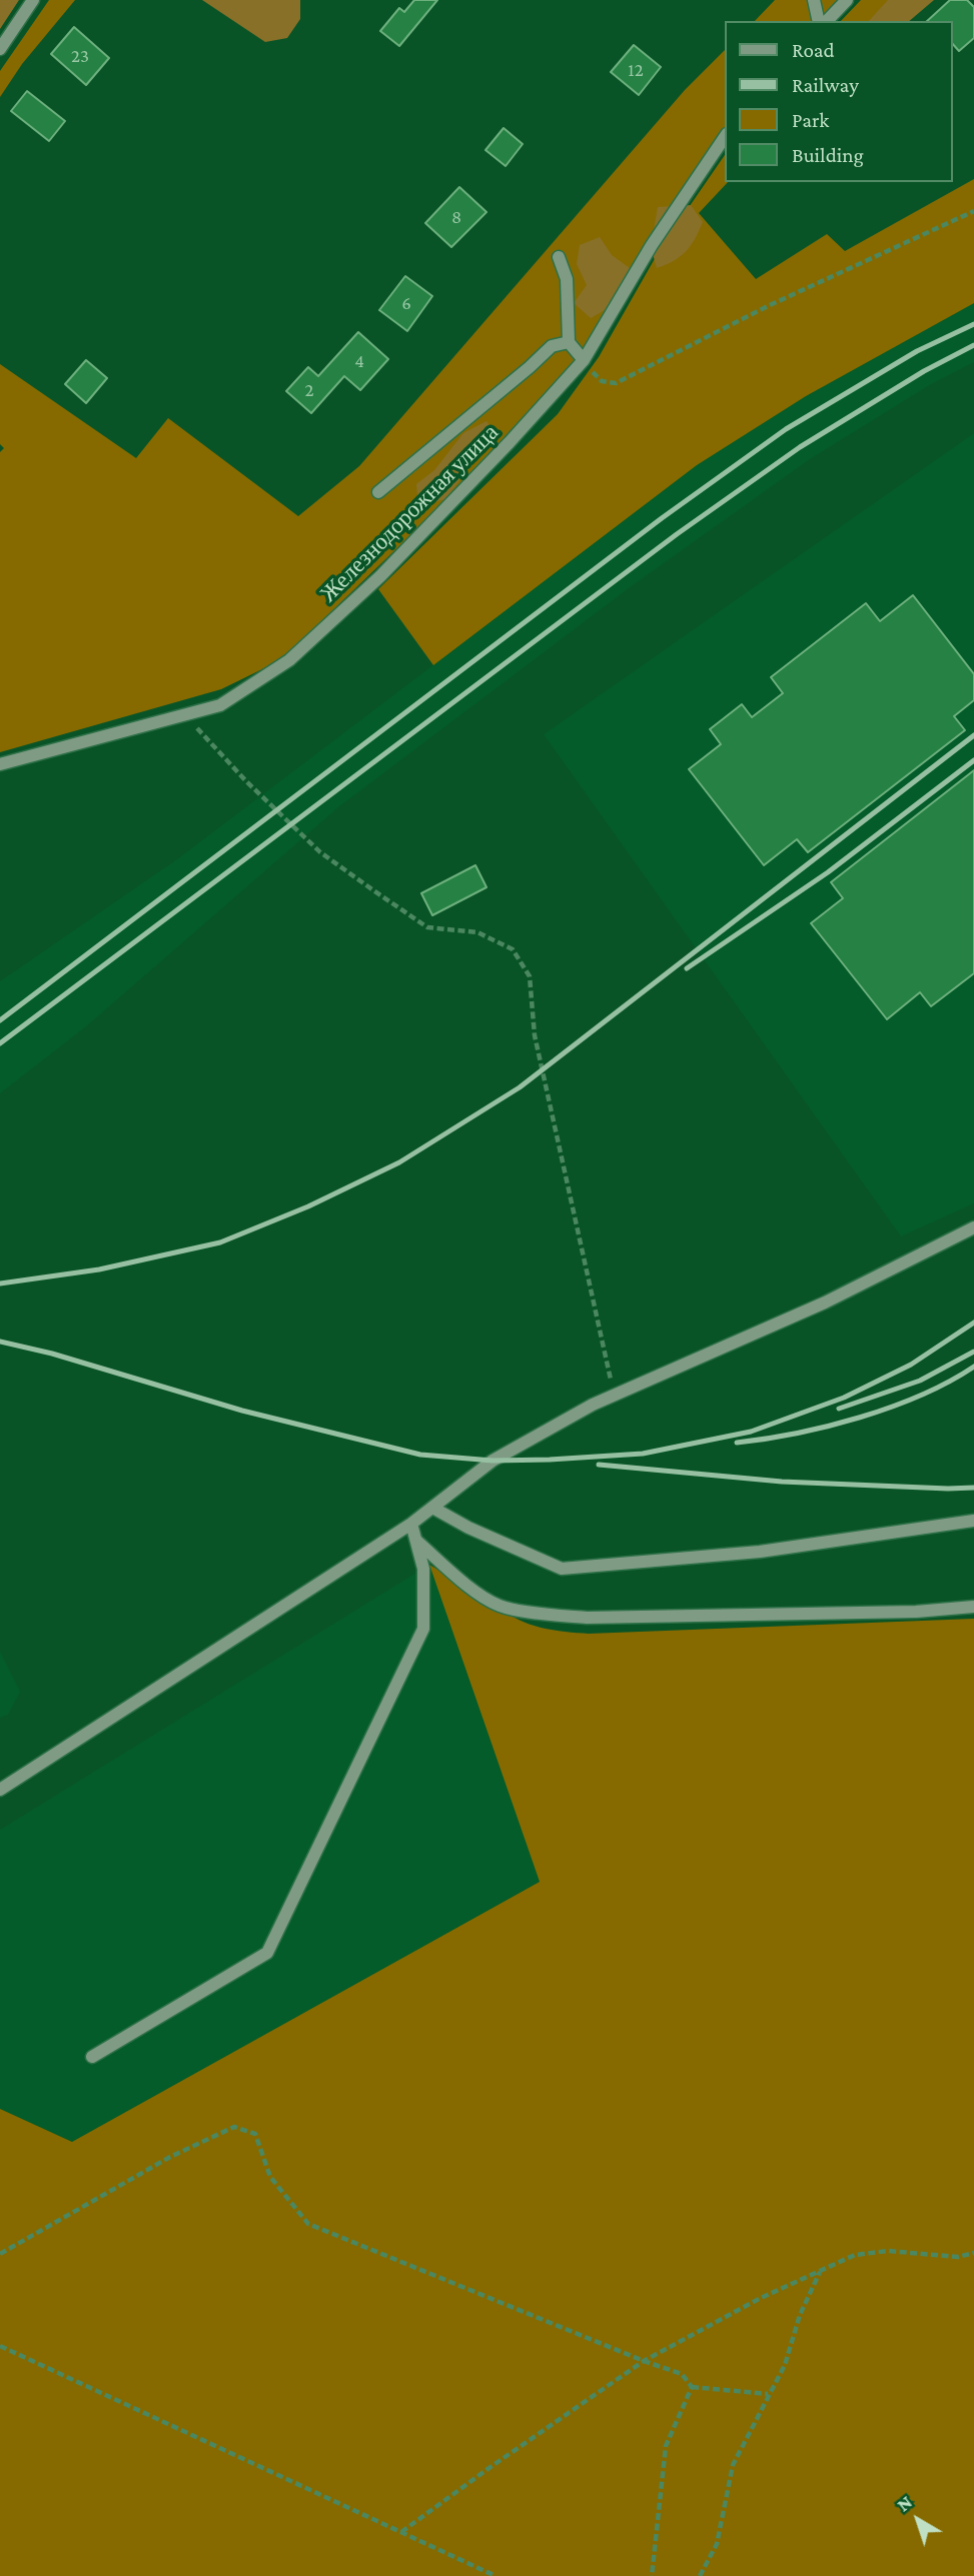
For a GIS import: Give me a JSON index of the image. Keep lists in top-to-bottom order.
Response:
{
  "streets": {
    "street": ["Железнодорожная улица"]
  },
  "house_numbers": [
    "23",
    "12",
    "8",
    "6",
    "4",
    "2"
  ],
  "legend": [
    "Road",
    "Railway",
    "Park",
    "Building"
  ],
  "north": "top left"
}
